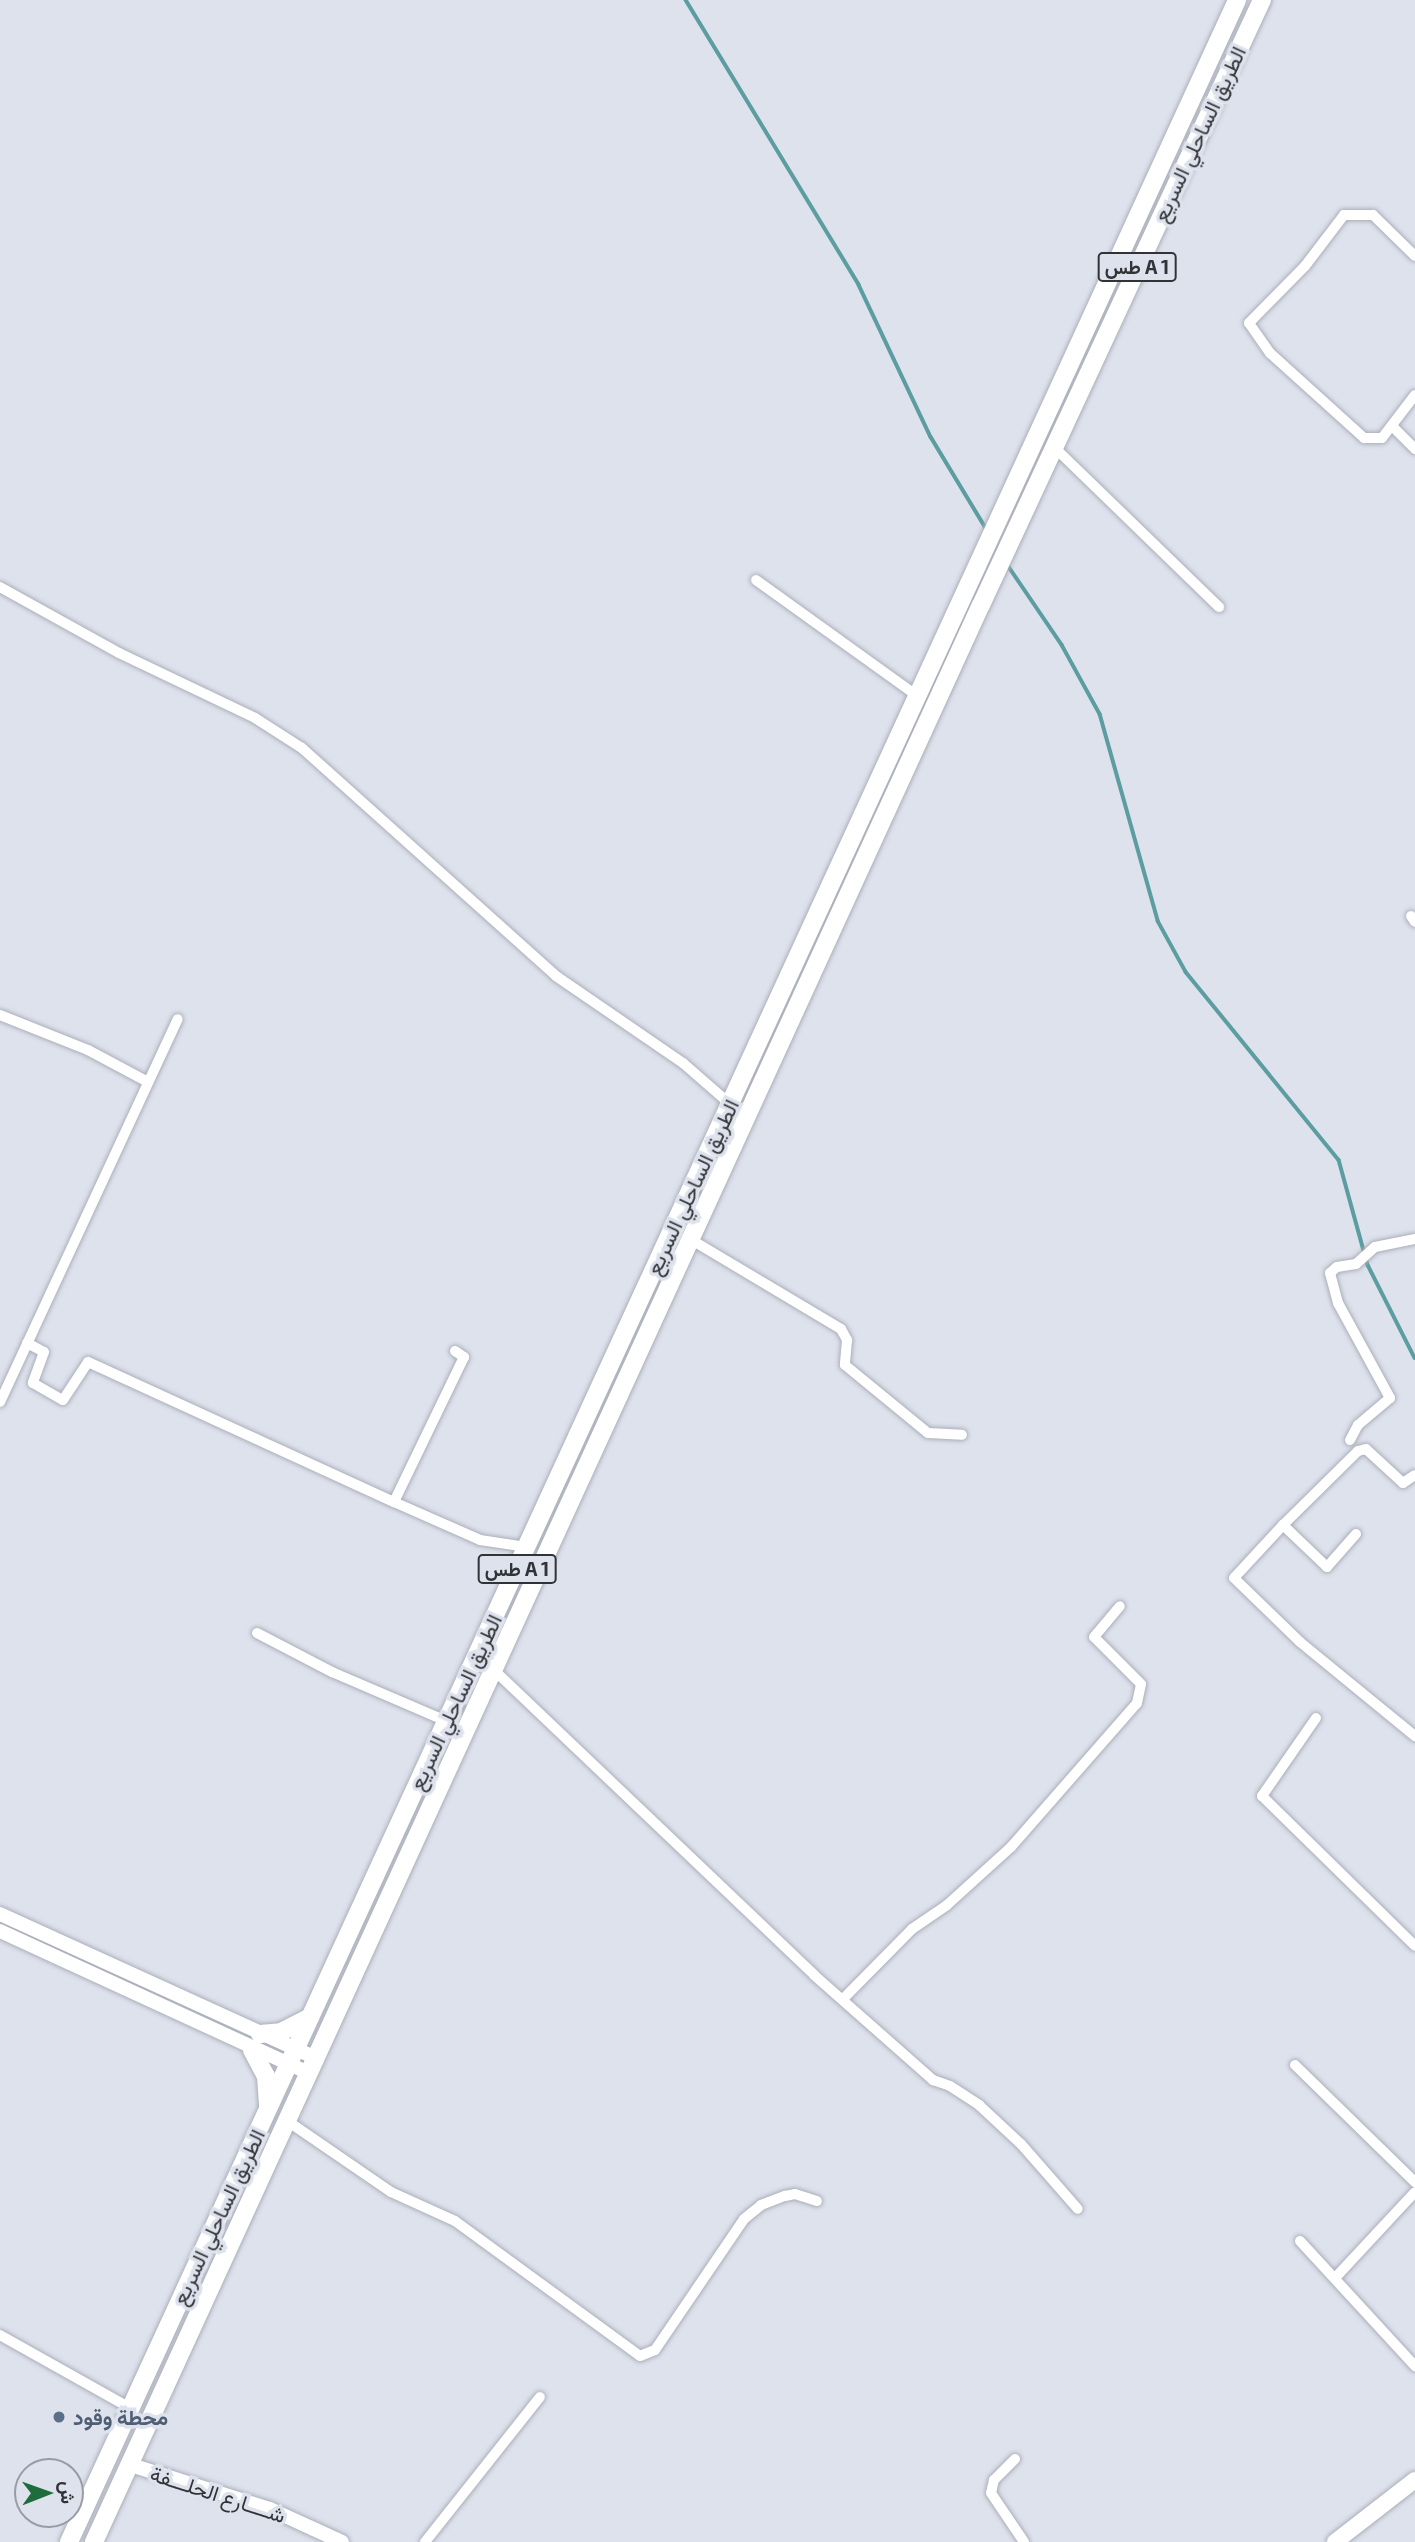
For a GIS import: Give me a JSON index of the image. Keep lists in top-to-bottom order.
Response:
{
  "streets": {
    "highway": ["الطريق الساحلي السريع", "طس A 1"],
    "street": ["شــــارع الحلـــفة"]
  },
  "crossings": [
    ["الطريق الساحلي السريع", "شــــارع الحلـــفة"]
  ],
  "places": ["محطة وقود"],
  "north": "right"
}
